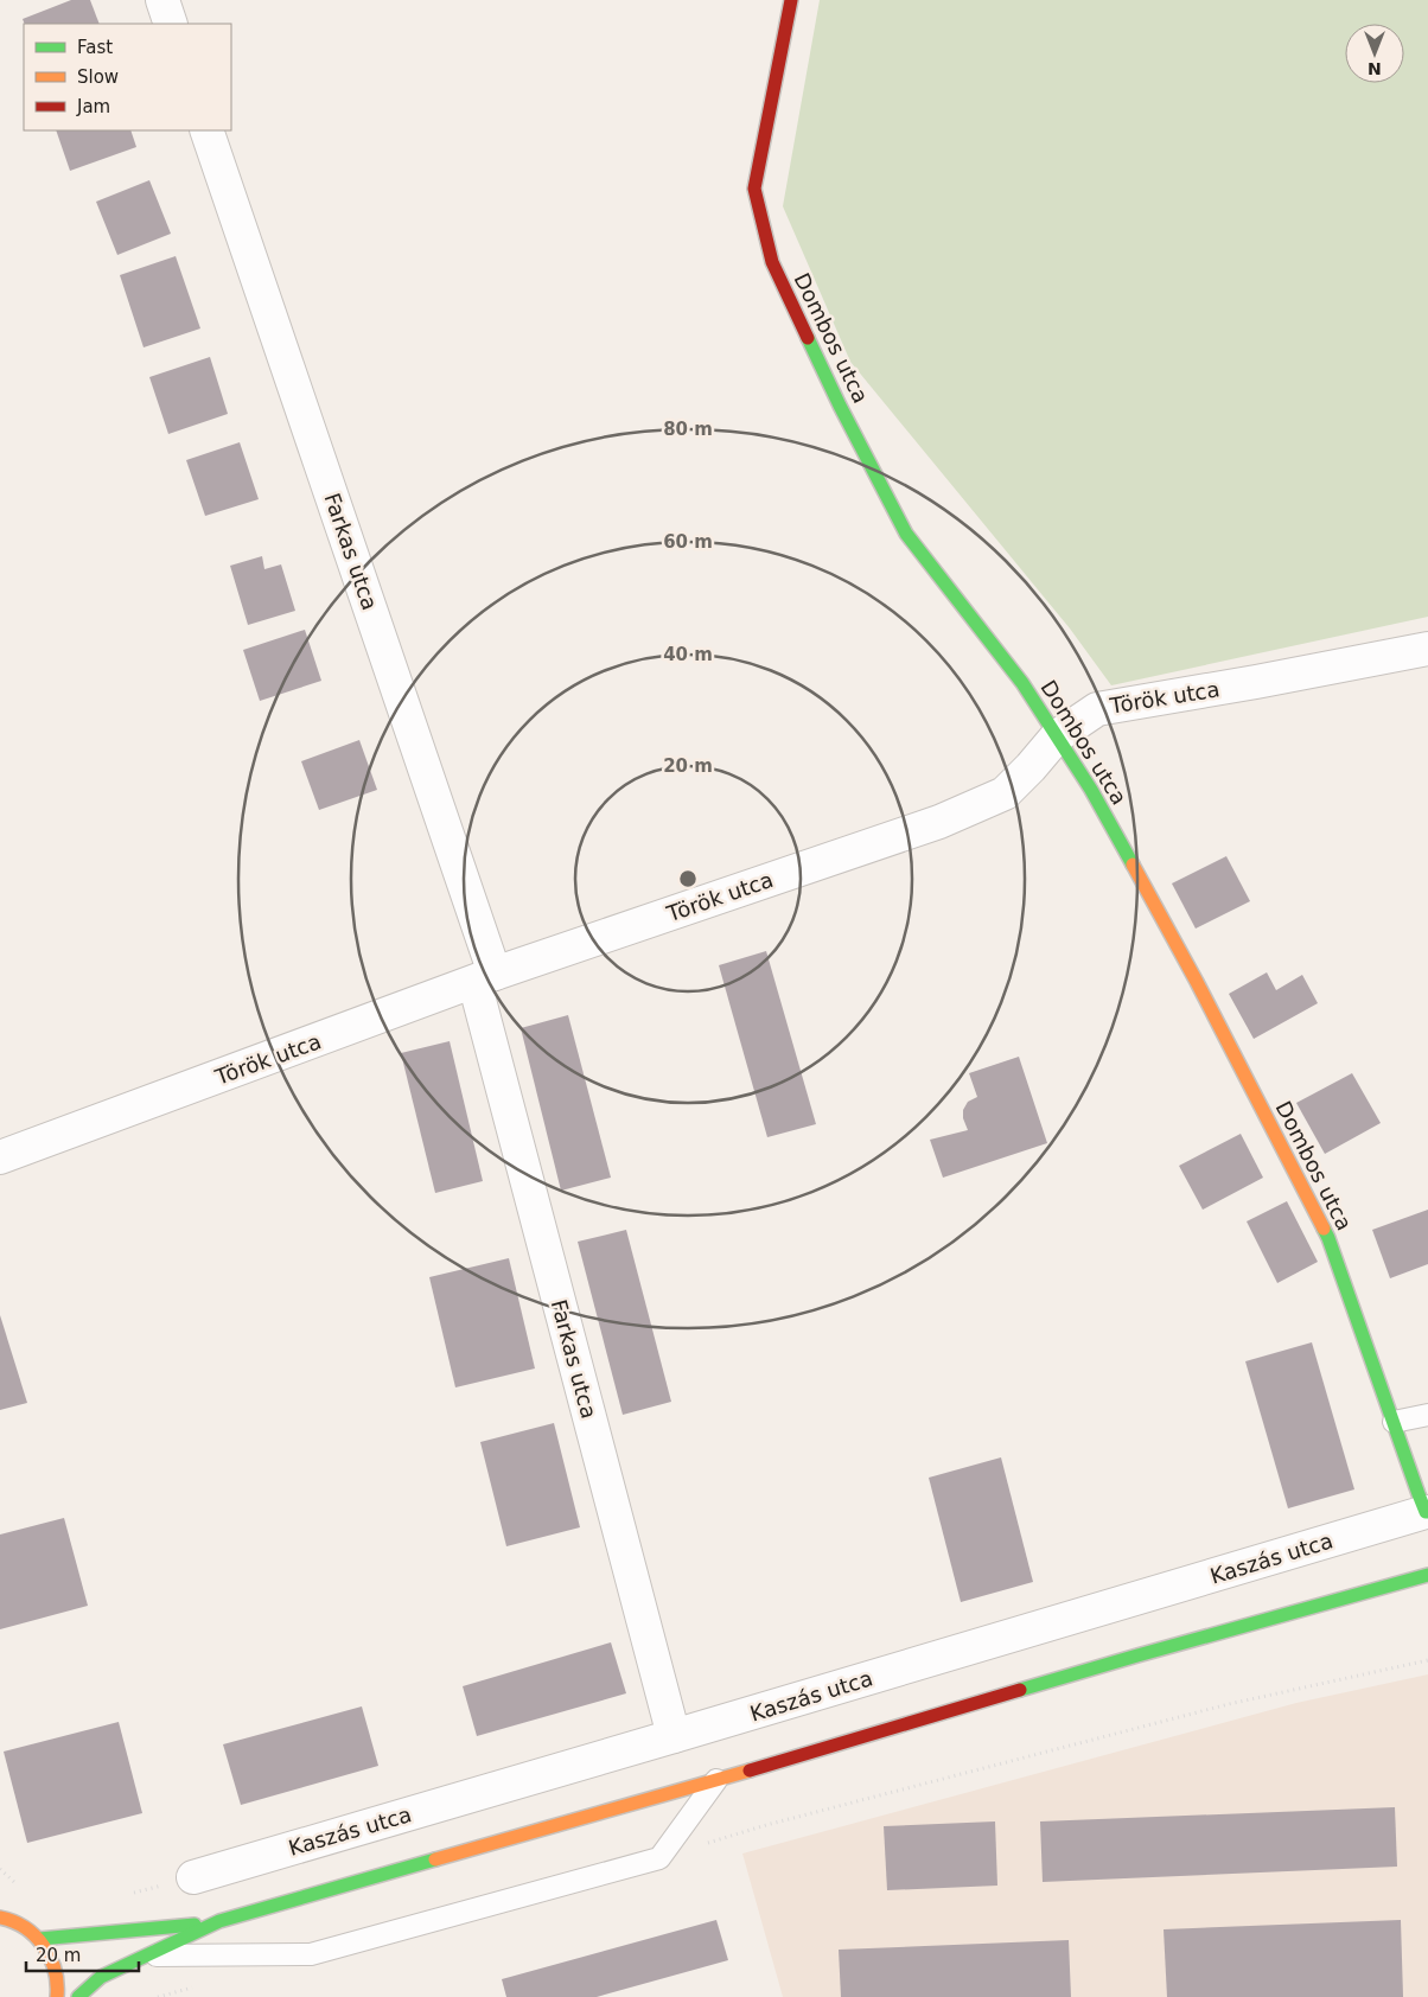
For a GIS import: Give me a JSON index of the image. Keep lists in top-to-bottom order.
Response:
{
  "streets": {
    "main road": ["Dombos utca"],
    "street": ["Farkas utca", "Török utca", "Kaszás utca"]
  },
  "crossings": [
    ["Dombos utca", "Török utca"],
    ["Dombos utca", "Kaszás utca"],
    ["Farkas utca", "Török utca"],
    ["Farkas utca", "Kaszás utca"]
  ],
  "legend": ["Fast", "Slow", "Jam"],
  "scale_bar": "20 m",
  "north": "bottom",
  "rings": [
    "80 m",
    "60 m",
    "40 m",
    "20 m"
  ]
}
